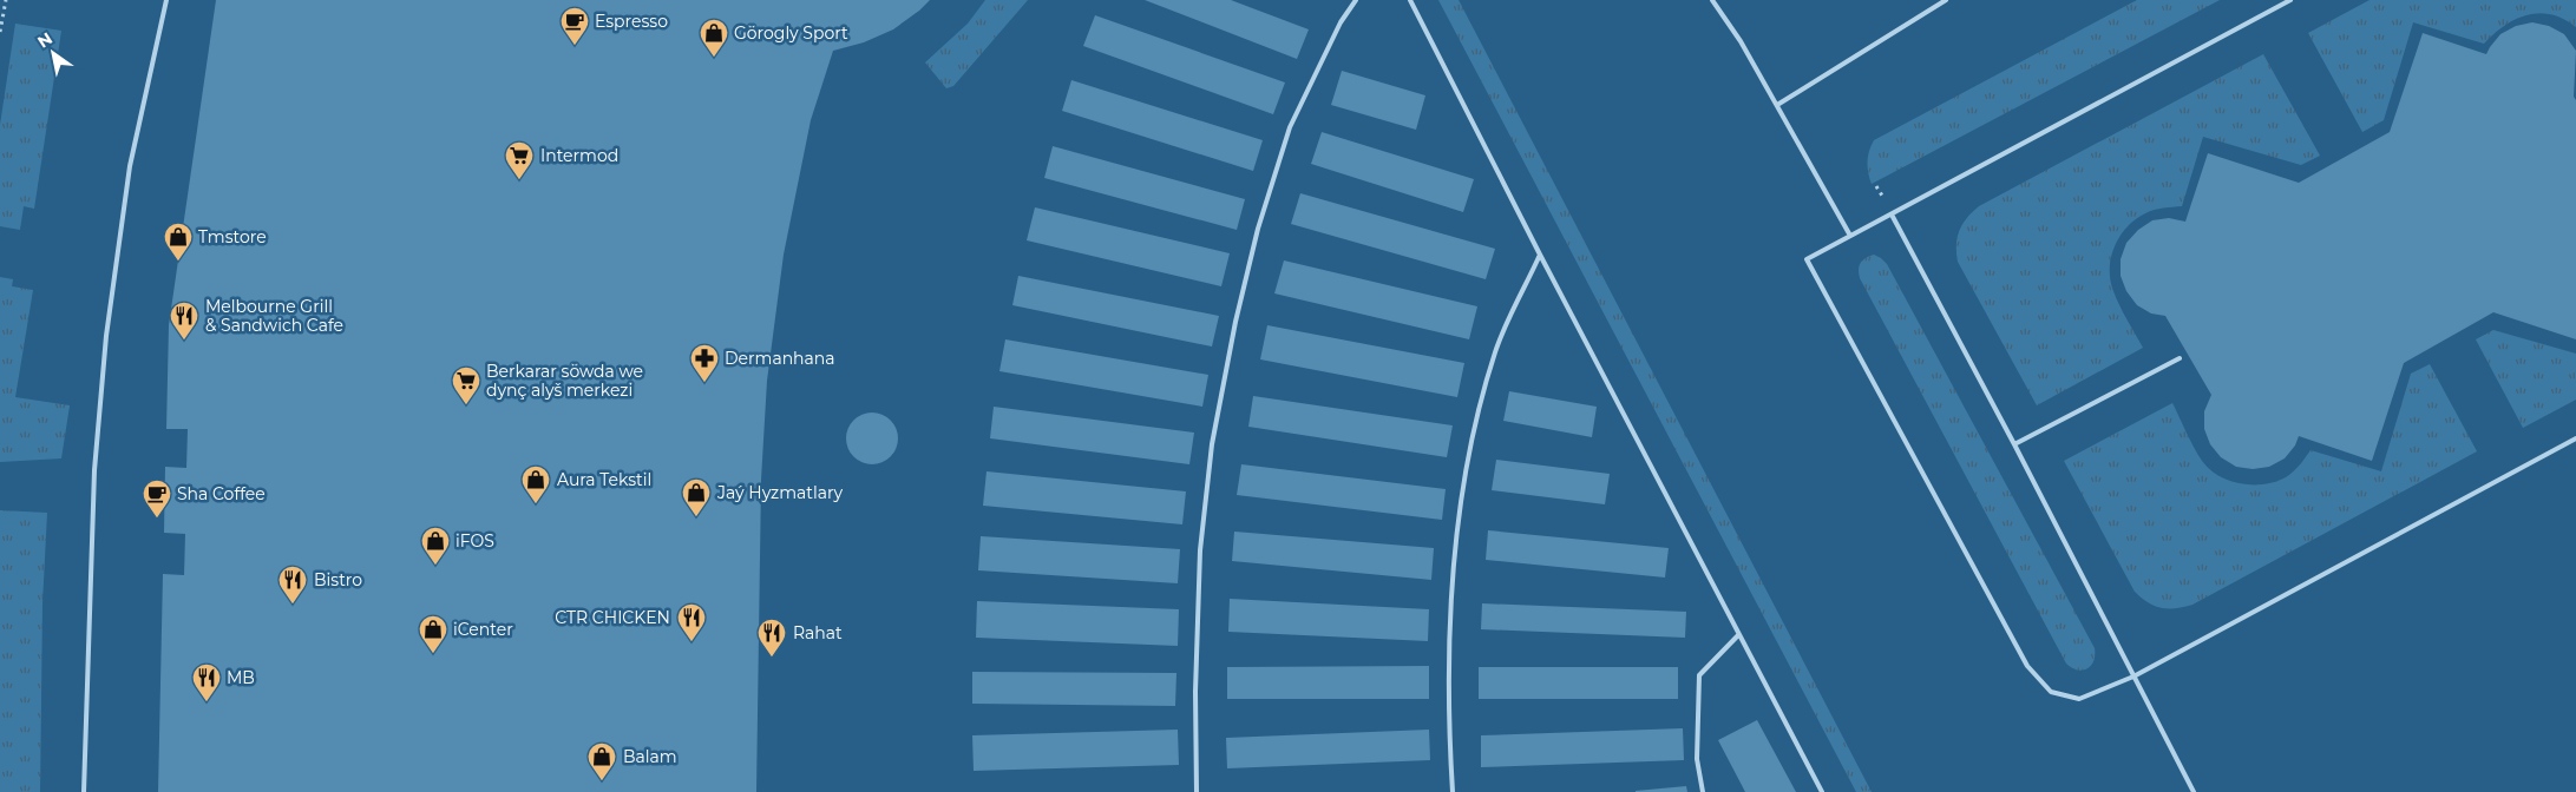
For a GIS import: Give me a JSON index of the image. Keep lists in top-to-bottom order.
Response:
{
  "places": {
    "cafe": ["Espresso", "Sha Coffee"],
    "shop": [
      "Görogly Sport",
      "Tmstore",
      "Aura Tekstil",
      "Jaý Hyzmatlary",
      "iFOS",
      "iCenter",
      "Balam"
    ],
    "supermarket": ["Intermod", "Berkarar söwda we dynç alyš merkezi"],
    "restaurant": [
      "Melbourne Grill & Sandwich Cafe",
      "Bistro",
      "CTR CHICKEN",
      "Rahat",
      "MB"
    ],
    "pharmacy": ["Dermanhana"]
  },
  "north": "top left"
}
